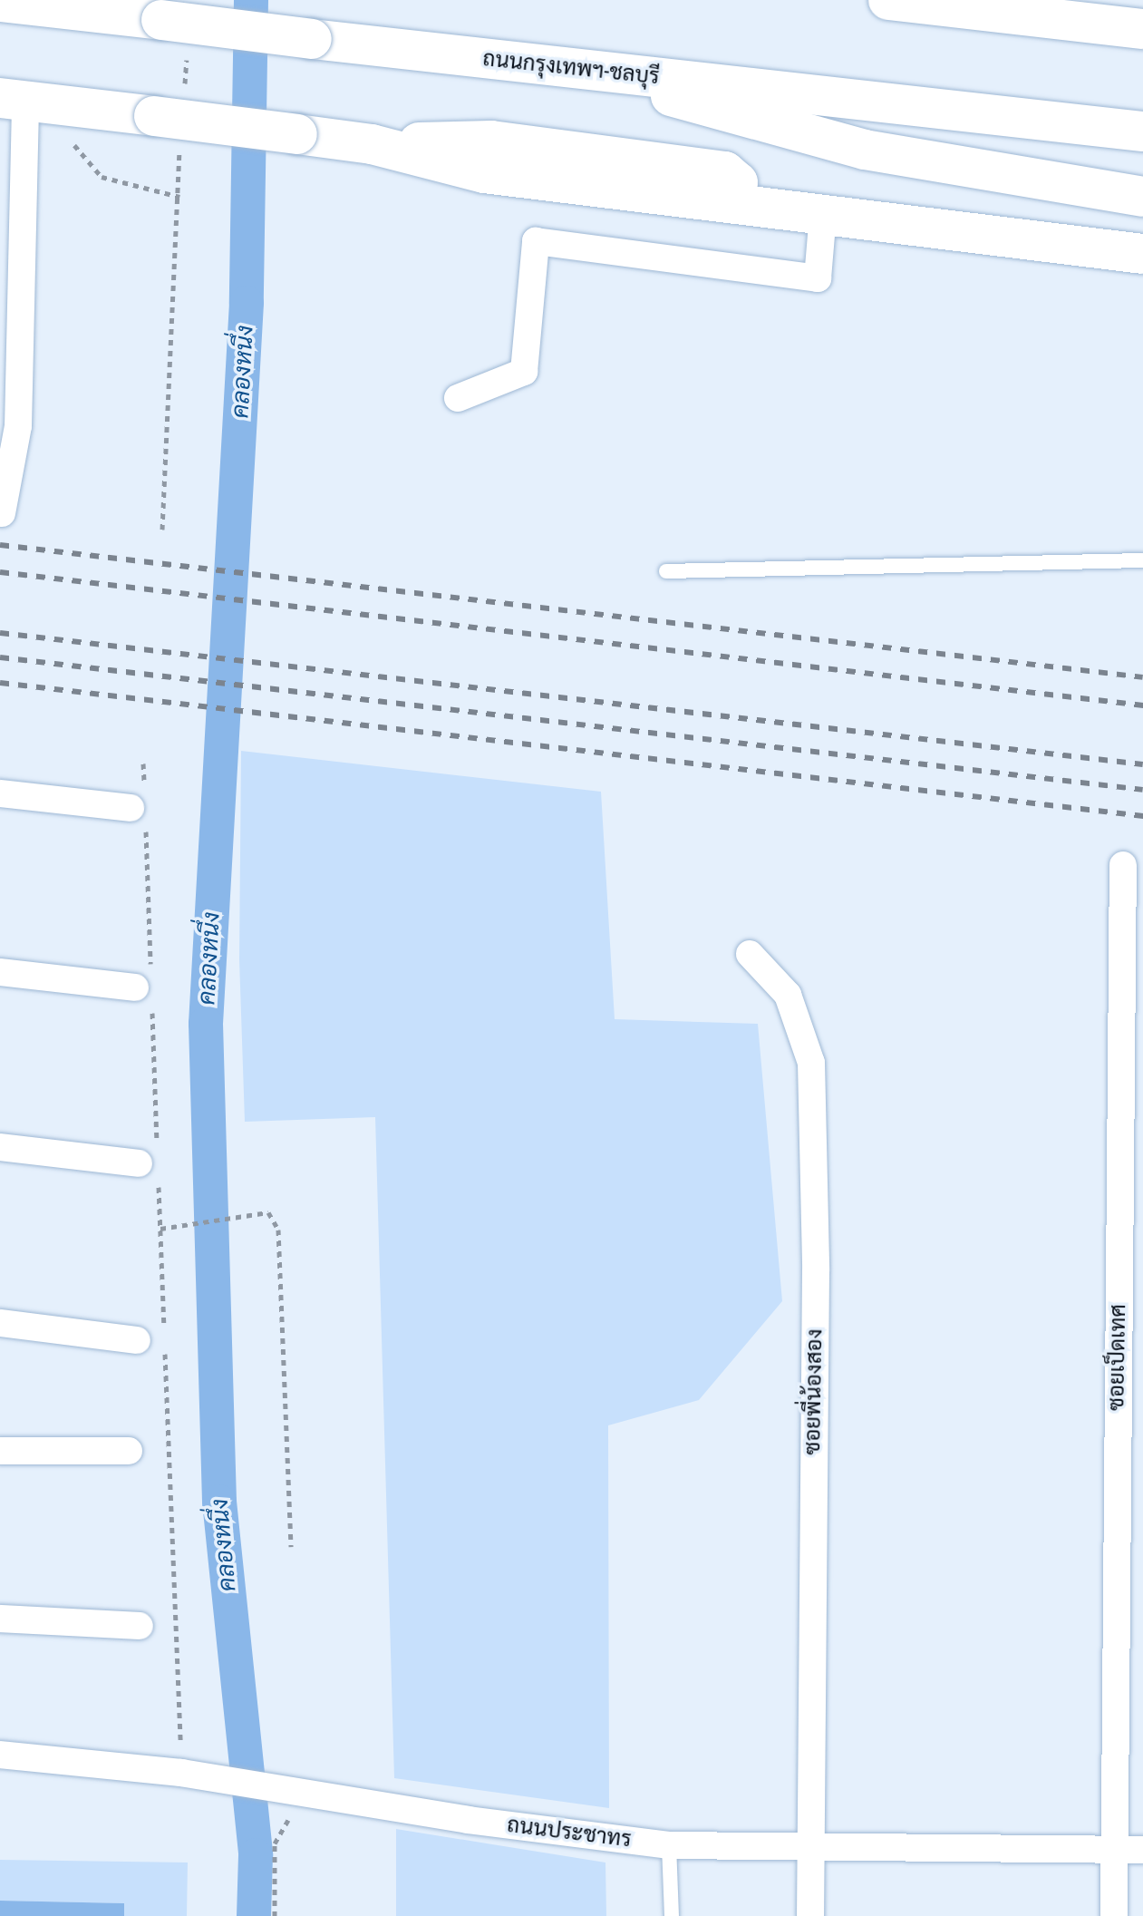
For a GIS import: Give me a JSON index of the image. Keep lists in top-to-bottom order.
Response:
{
  "streets": {
    "main road": ["ถนนกรุงเทพฯ-ชลบุรี"],
    "street": ["ซอยเป็ดเทศ", "ซอยพี่น้องสอง", "ถนนประชาทร"]
  },
  "crossings": [
    ["ซอยเป็ดเทศ", "ถนนประชาทร"],
    ["ซอยพี่น้องสอง", "ถนนประชาทร"]
  ],
  "water": ["คลองหนึ่ง"]
}
